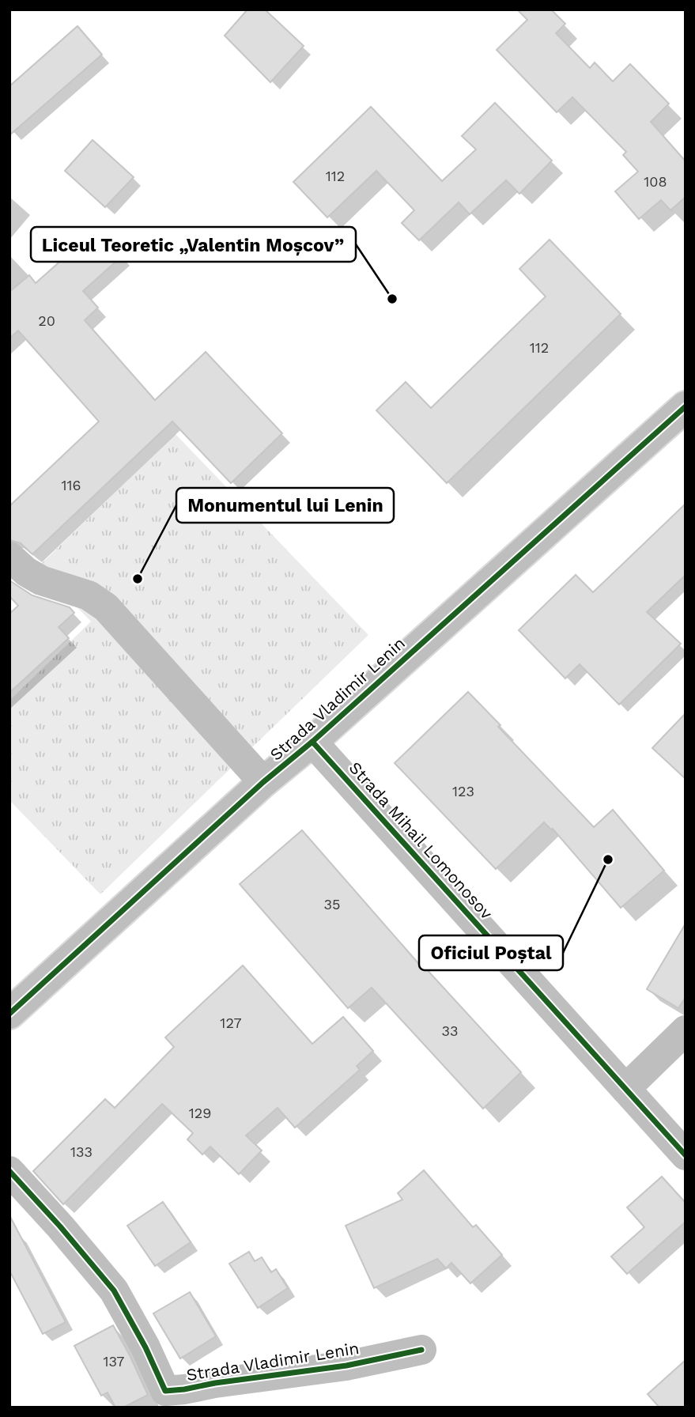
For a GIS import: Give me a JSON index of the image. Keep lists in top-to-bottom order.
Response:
{
  "streets": {
    "street": ["Strada Vladimir Lenin", "Strada Mihail Lomonosov"]
  },
  "crossings": [
    ["Strada Vladimir Lenin", "Strada Mihail Lomonosov"]
  ],
  "places": ["Liceul Teoretic „Valentin Moșcov”", "Monumentul lui Lenin", "Oficiul Poștal"],
  "house_numbers": [
    "112",
    "108",
    "20",
    "112",
    "116",
    "123",
    "35",
    "127",
    "33",
    "129",
    "133",
    "137"
  ]
}
